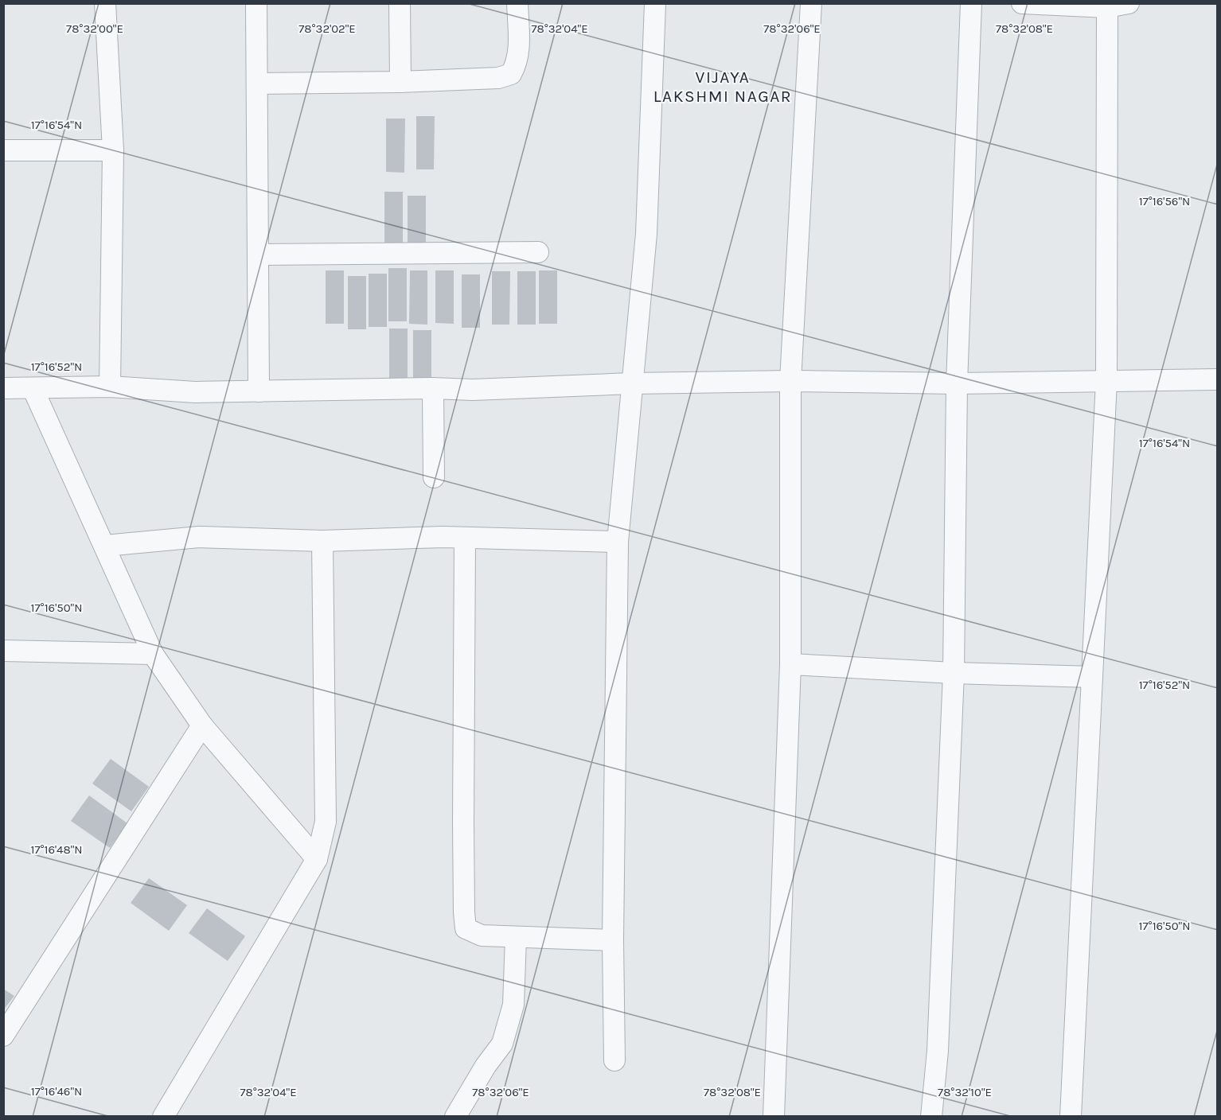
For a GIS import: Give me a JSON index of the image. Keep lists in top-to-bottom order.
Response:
{
  "districts": ["VIJAYA LAKSHMI NAGAR"],
  "coordinates": [
    "78°32'00\"E",
    "78°32'02\"E",
    "78°32'04\"E",
    "78°32'06\"E",
    "78°32'08\"E",
    "17°16'54\"N",
    "17°16'56\"N",
    "17°16'52\"N",
    "17°16'50\"N",
    "17°16'48\"N",
    "17°16'46\"N",
    "78°32'10\"E"
  ]
}
